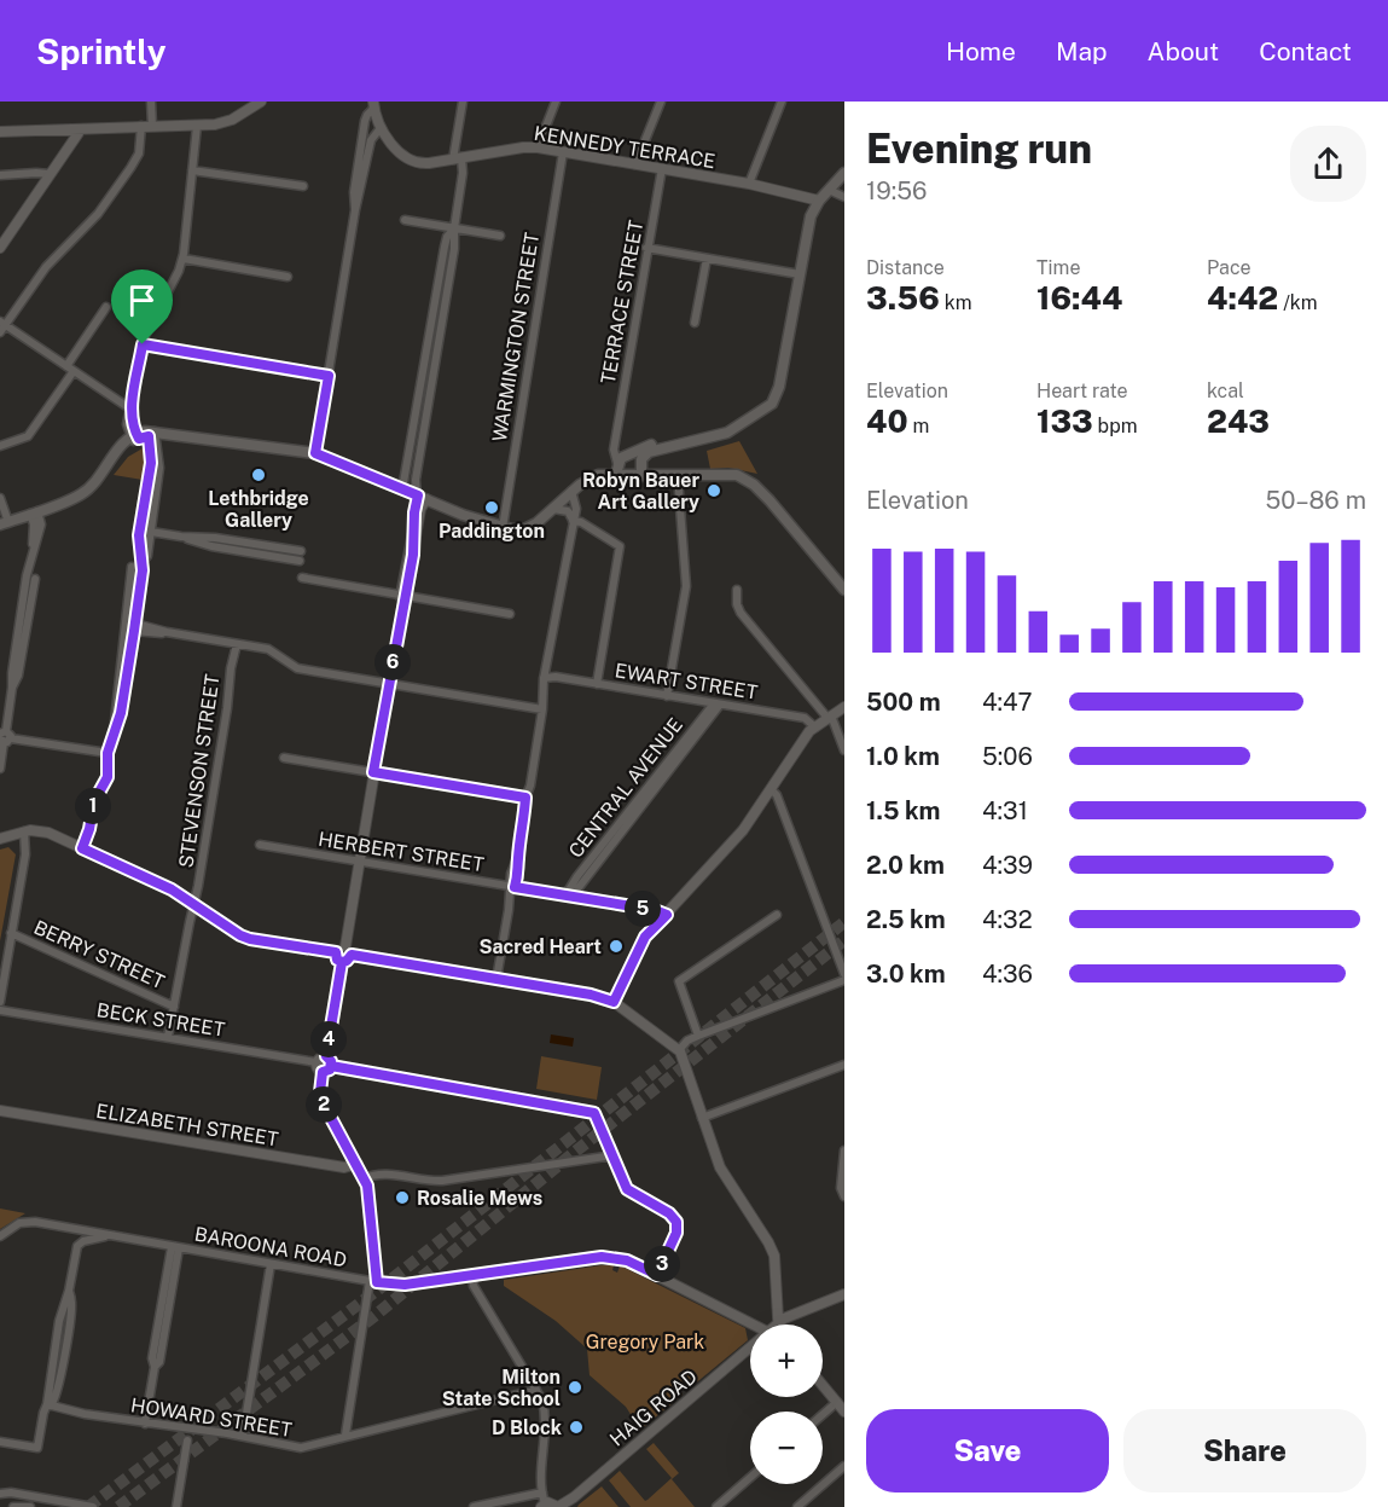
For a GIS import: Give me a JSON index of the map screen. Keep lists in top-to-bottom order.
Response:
{
  "streets": {
    "street": [
      "KENNEDY TERRACE",
      "TERRACE STREET",
      "WARMINGTON STREET",
      "EWART STREET",
      "STEVENSON STREET",
      "CENTRAL AVENUE",
      "HERBERT STREET",
      "BERRY STREET",
      "BECK STREET",
      "ELIZABETH STREET",
      "BAROONA ROAD",
      "HAIG ROAD",
      "HOWARD STREET"
    ]
  },
  "crossings": [
    ["KENNEDY TERRACE", "TERRACE STREET"],
    ["KENNEDY TERRACE", "WARMINGTON STREET"],
    ["EWART STREET", "CENTRAL AVENUE"],
    ["STEVENSON STREET", "BERRY STREET"],
    ["STEVENSON STREET", "BECK STREET"],
    ["CENTRAL AVENUE", "HERBERT STREET"]
  ],
  "parks": ["Gregory Park"],
  "places": [
    "Lethbridge Gallery",
    "Robyn Bauer Art Gallery",
    "Paddington",
    "Sacred Heart",
    "Rosalie Mews",
    "Milton State School",
    "D Block"
  ],
  "page": {
    "header": "Sprintly",
    "nav": [
      "Home",
      "Map",
      "About",
      "Contact"
    ],
    "heading": ["Evening run", "19:56"],
    "stats": [
      ["Distance", "3.56 km"],
      ["Time", "16:44"],
      ["Pace", "4:42 /km"],
      ["Elevation", "40 m"],
      ["Heart rate", "133 bpm"],
      ["kcal", "243"]
    ],
    "chart": ["Elevation", "50–86 m"],
    "pins": [
      "6",
      "1",
      "5",
      "4",
      "2",
      "3"
    ],
    "list": [
      {
        "name": "500 m",
        "note": "4:47"
      },
      {
        "name": "1.0 km",
        "note": "5:06"
      },
      {
        "name": "1.5 km",
        "note": "4:31"
      },
      {
        "name": "2.0 km",
        "note": "4:39"
      },
      {
        "name": "2.5 km",
        "note": "4:32"
      },
      {
        "name": "3.0 km",
        "note": "4:36"
      }
    ],
    "map_buttons": ["+", "−"],
    "buttons": ["Save", "Share"]
  }
}
